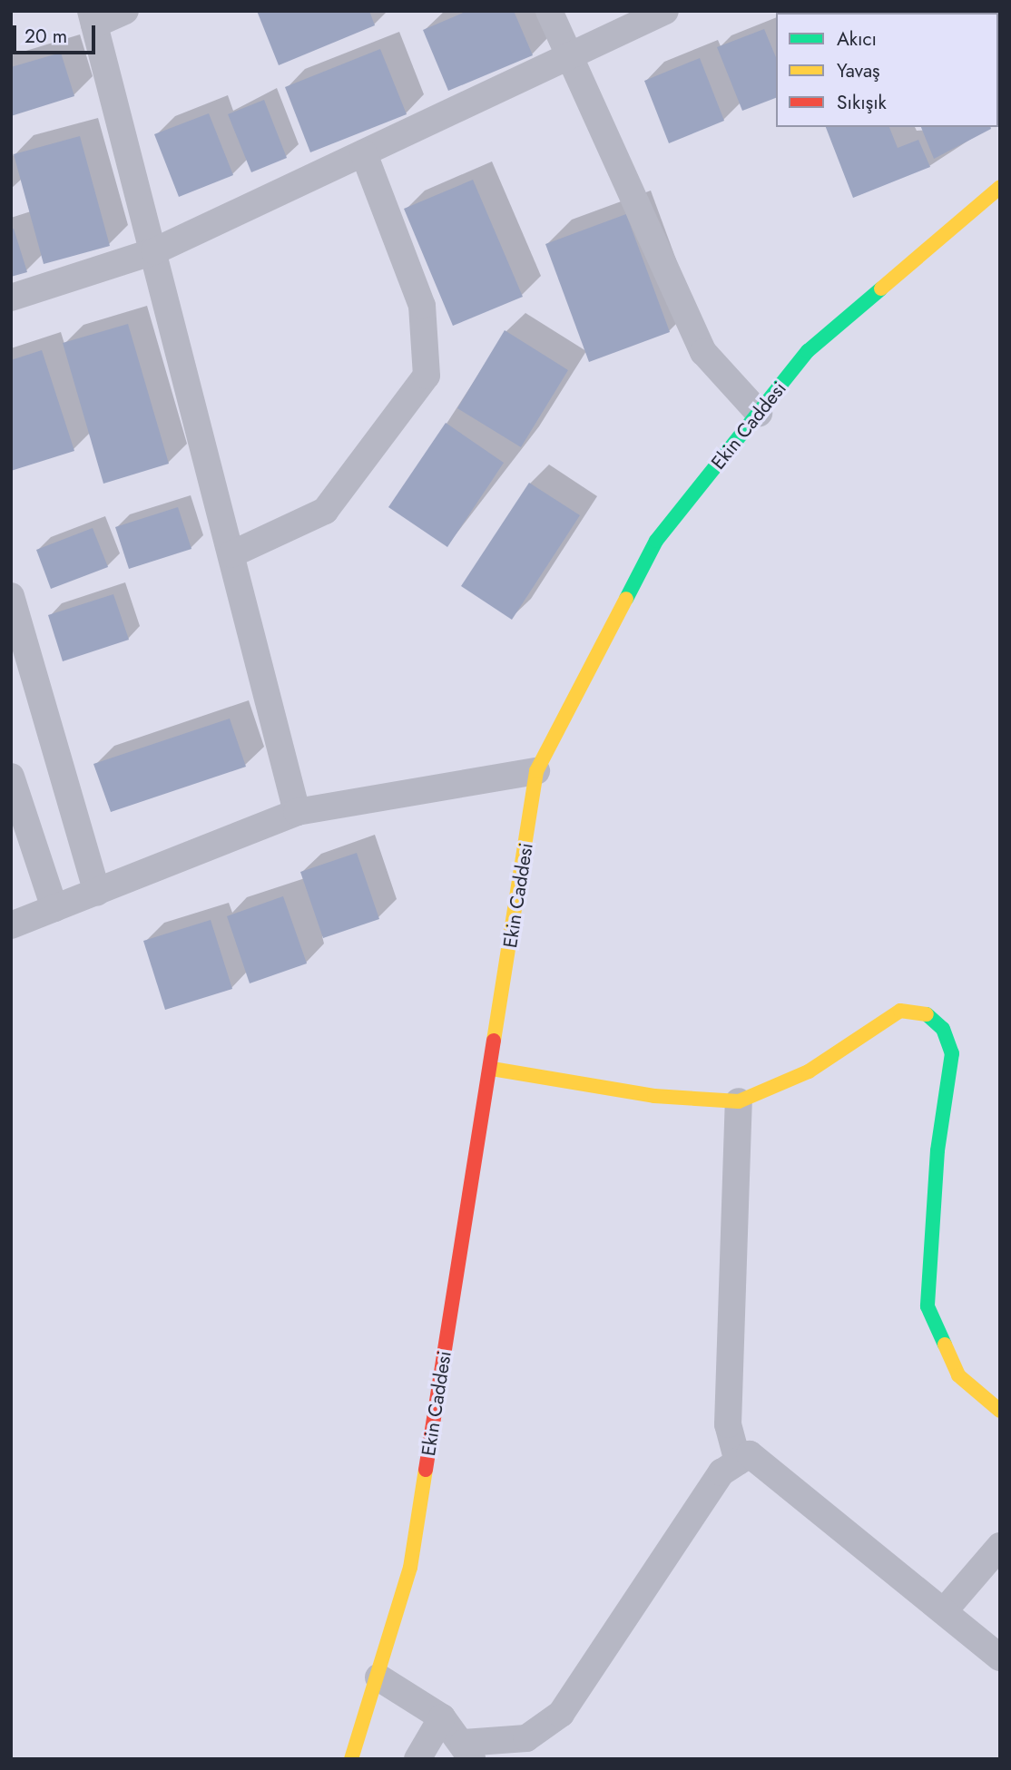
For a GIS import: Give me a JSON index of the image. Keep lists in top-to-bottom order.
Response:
{
  "streets": {
    "street": ["Ekin Caddesi"]
  },
  "legend": ["Akıcı", "Yavaş", "Sıkışık"],
  "scale_bar": "20 m"
}
